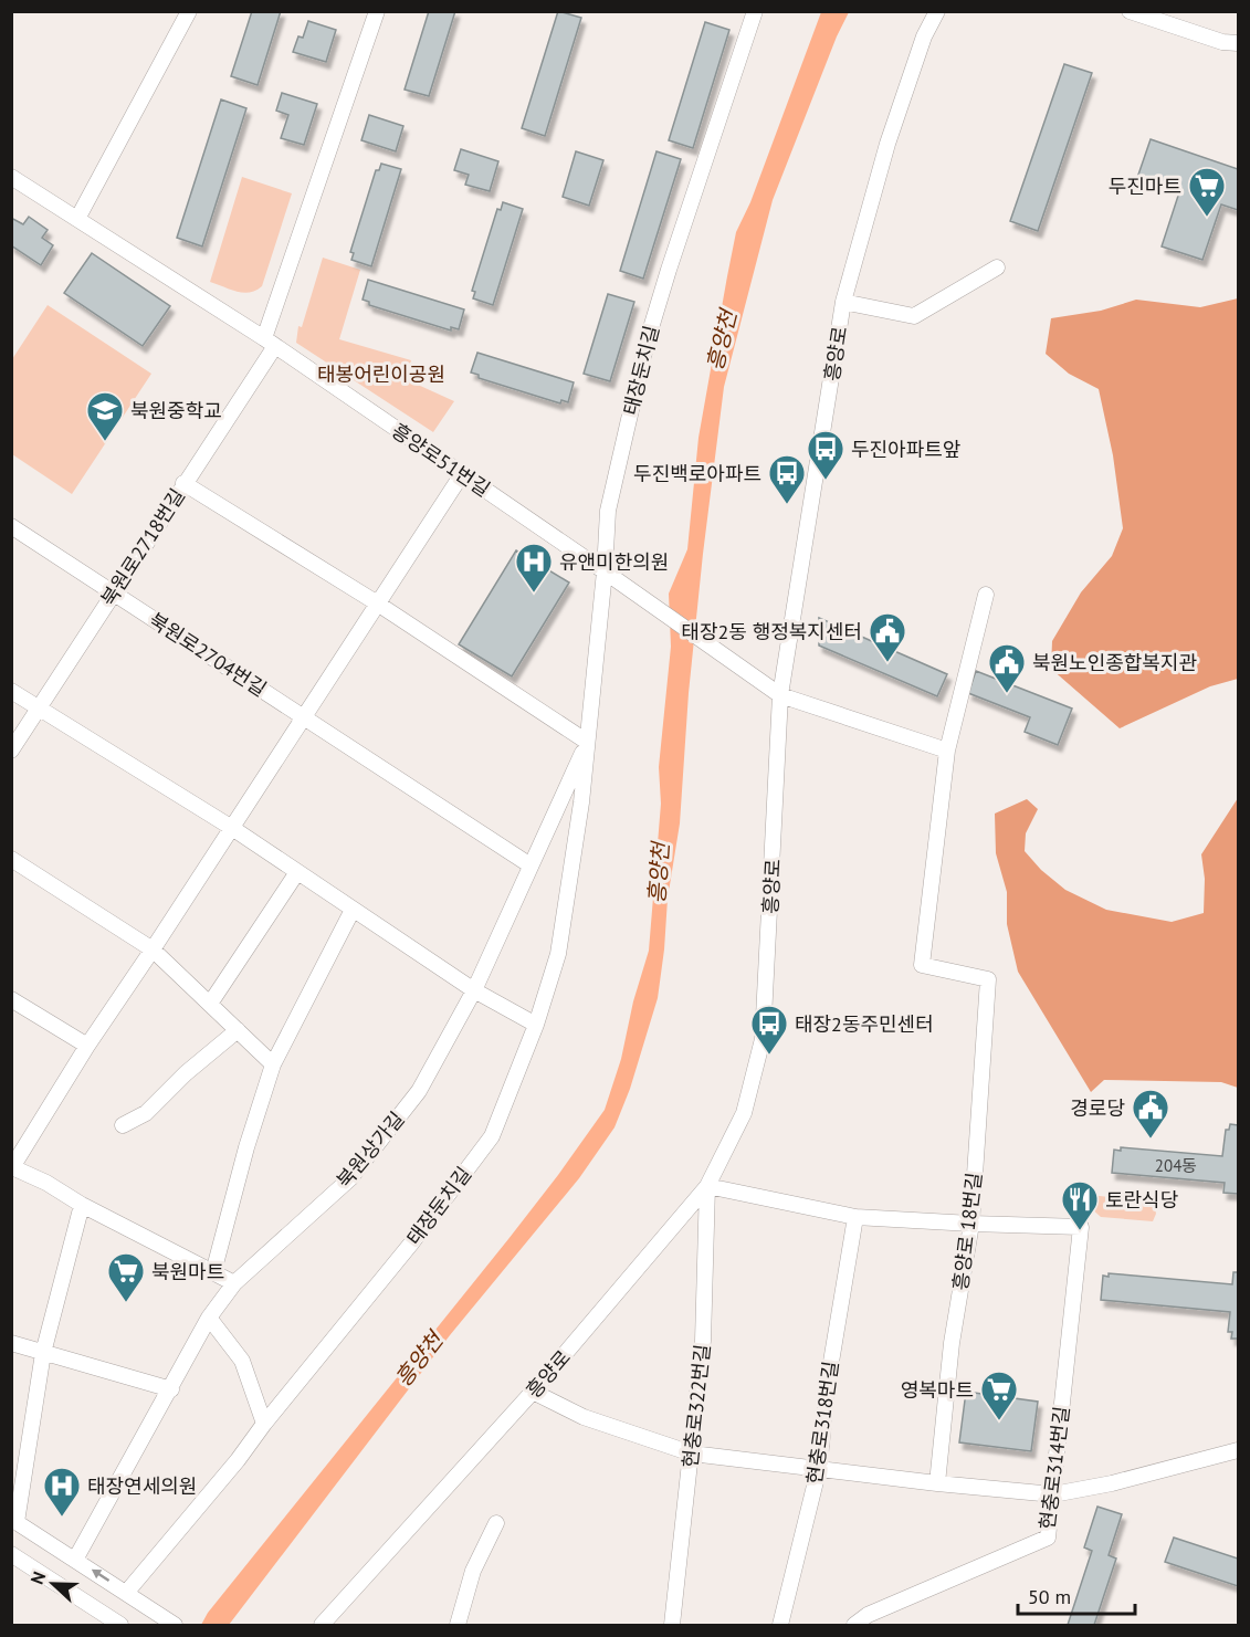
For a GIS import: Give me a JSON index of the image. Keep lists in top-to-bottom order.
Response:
{
  "streets": {
    "street": [
      "흥양로",
      "태장둔치길",
      "흥양로51번길",
      "북원로2718번길",
      "북원로2704번길",
      "북원상가길",
      "흥양로 18번길",
      "현충로322번길",
      "현충로318번길",
      "현충로314번길"
    ]
  },
  "crossings": [
    ["흥양로", "흥양로51번길"],
    ["흥양로", "현충로322번길"],
    ["태장둔치길", "흥양로51번길"],
    ["태장둔치길", "북원상가길"],
    ["흥양로51번길", "북원로2718번길"],
    ["북원로2718번길", "북원로2704번길"],
    ["흥양로 18번길", "현충로314번길"]
  ],
  "water": ["흥양천"],
  "parks": ["태봉어린이공원"],
  "places": {
    "supermarket": ["두진마트", "북원마트", "영복마트"],
    "school or university": ["북원중학교"],
    "bus stop": ["두진아파트앞", "두진백로아파트", "태장2동주민센터"],
    "hospital": ["유앤미한의원", "태장연세의원"],
    "public building": ["태장2동 행정복지센터", "북원노인종합복지관", "경로당"],
    "restaurant": ["토란식당"]
  },
  "house_numbers": ["204동"],
  "scale_bar": "50 m",
  "north": "left"
}
